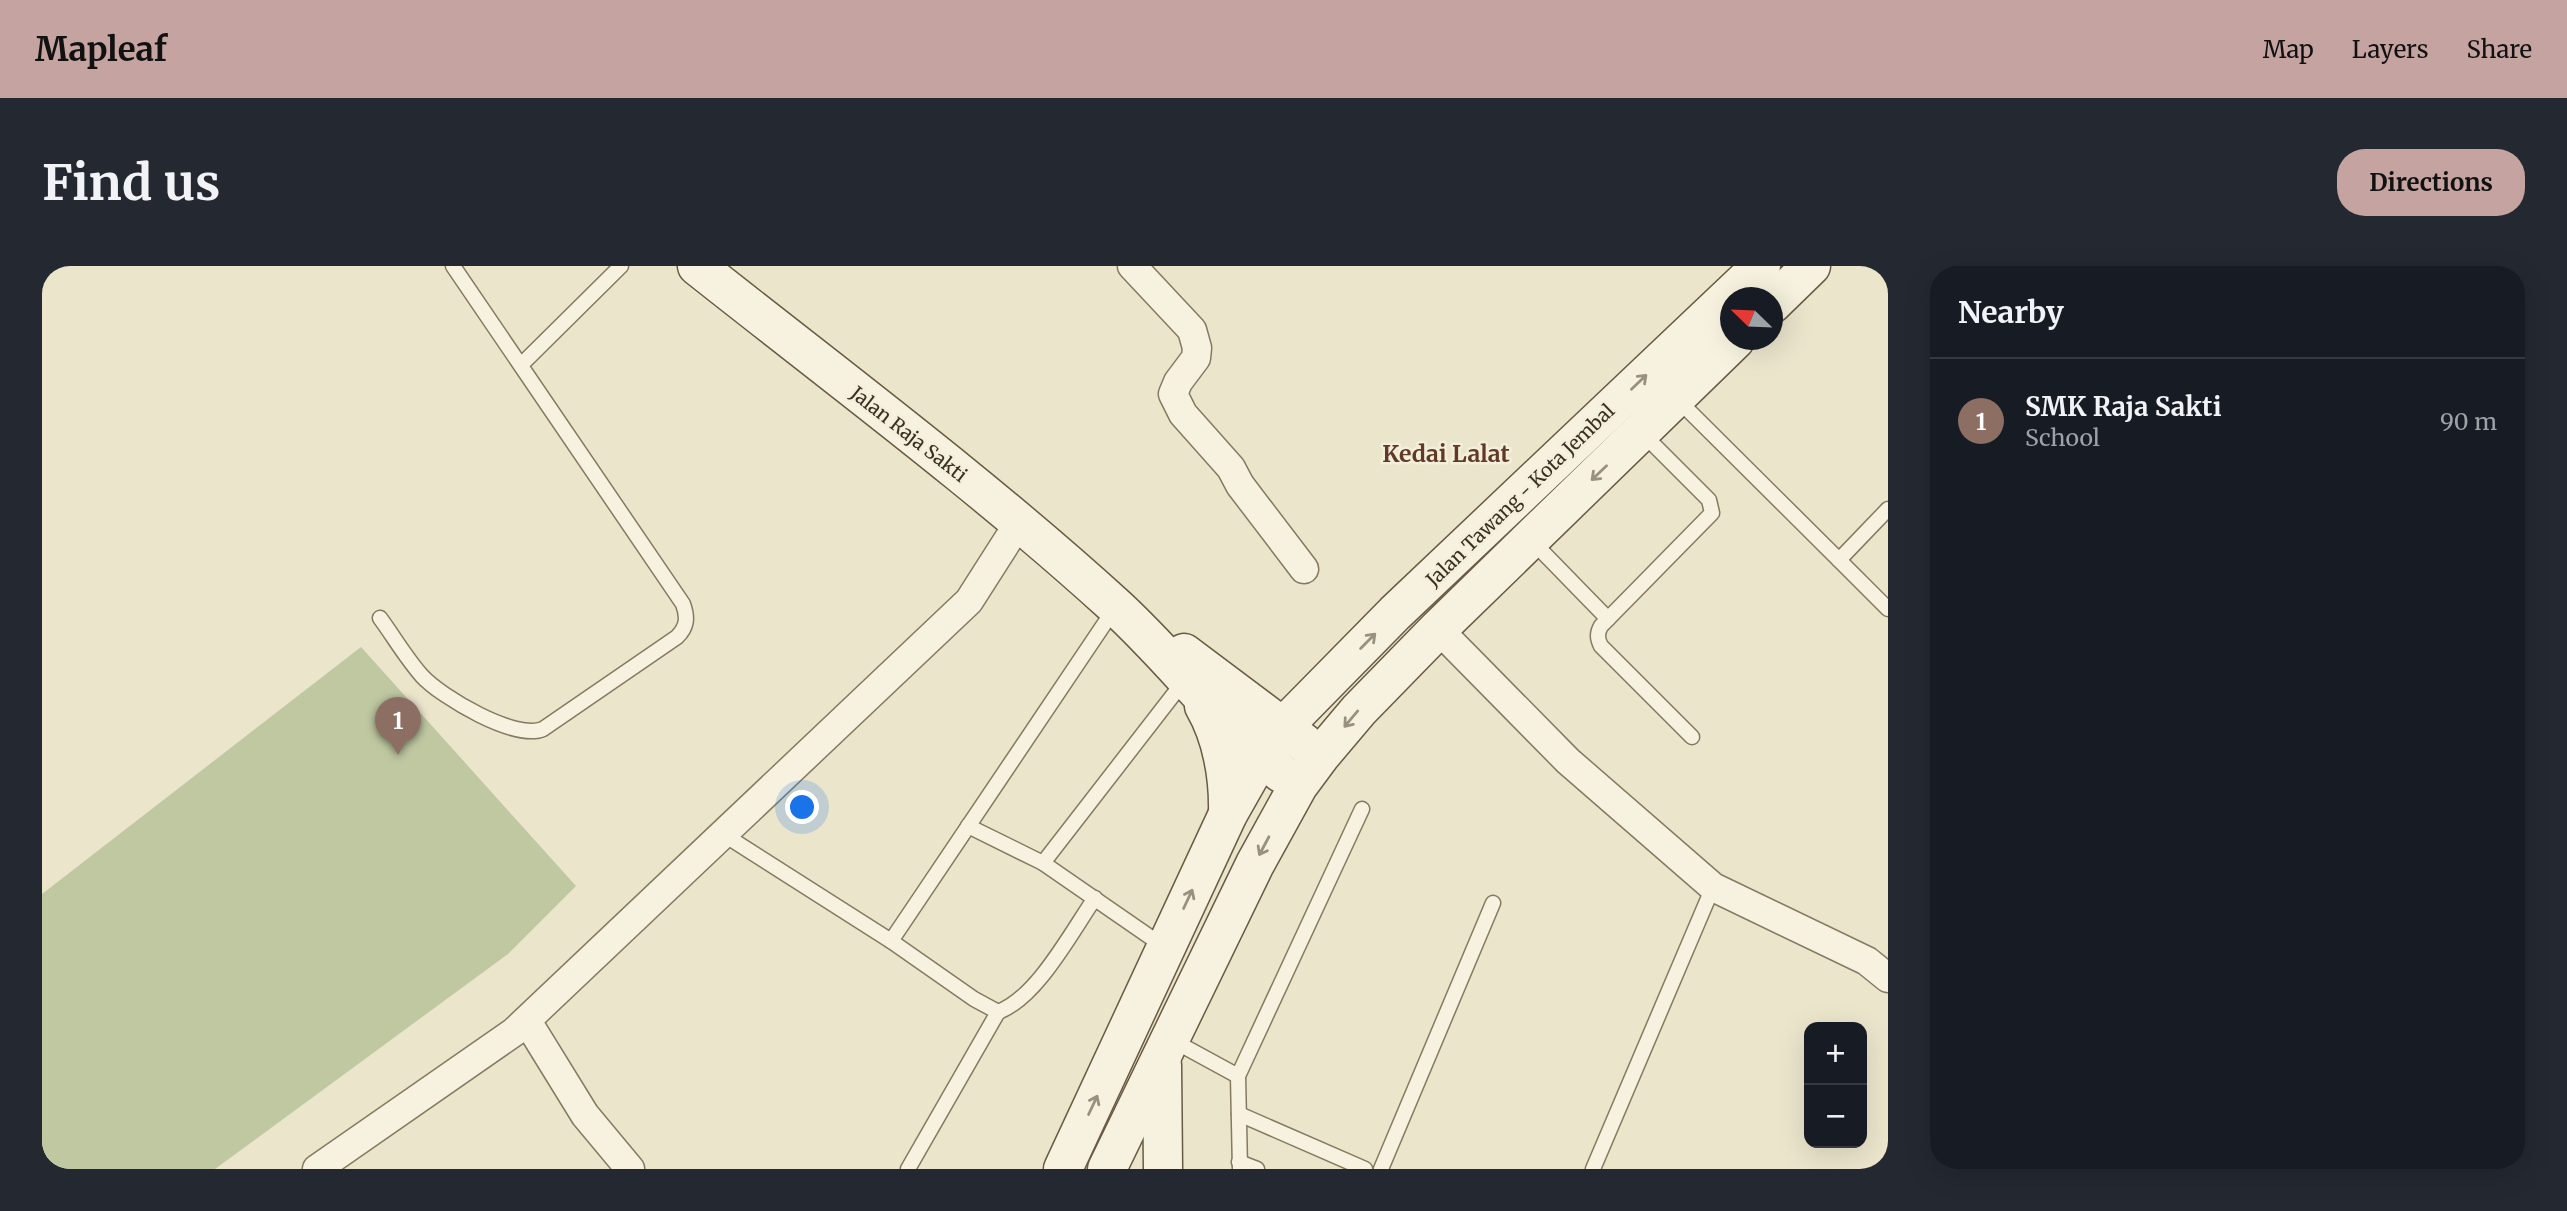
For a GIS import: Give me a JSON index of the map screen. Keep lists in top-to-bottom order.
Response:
{
  "streets": {
    "main road": ["Jalan Raja Sakti", "Jalan Tawang - Kota Jembal"]
  },
  "crossings": [
    ["Jalan Raja Sakti", "Jalan Tawang - Kota Jembal"]
  ],
  "districts": ["Kedai Lalat"],
  "north": "top left",
  "page": {
    "header": "Mapleaf",
    "nav": ["Map", "Layers", "Share"],
    "buttons": "Directions",
    "title": "Find us",
    "heading": "Nearby",
    "list": [
      {
        "mark": "1",
        "name": "SMK Raja Sakti",
        "note": "School",
        "value": "90 m"
      }
    ],
    "pins": "1",
    "map_buttons": ["+", "−"]
  }
}
